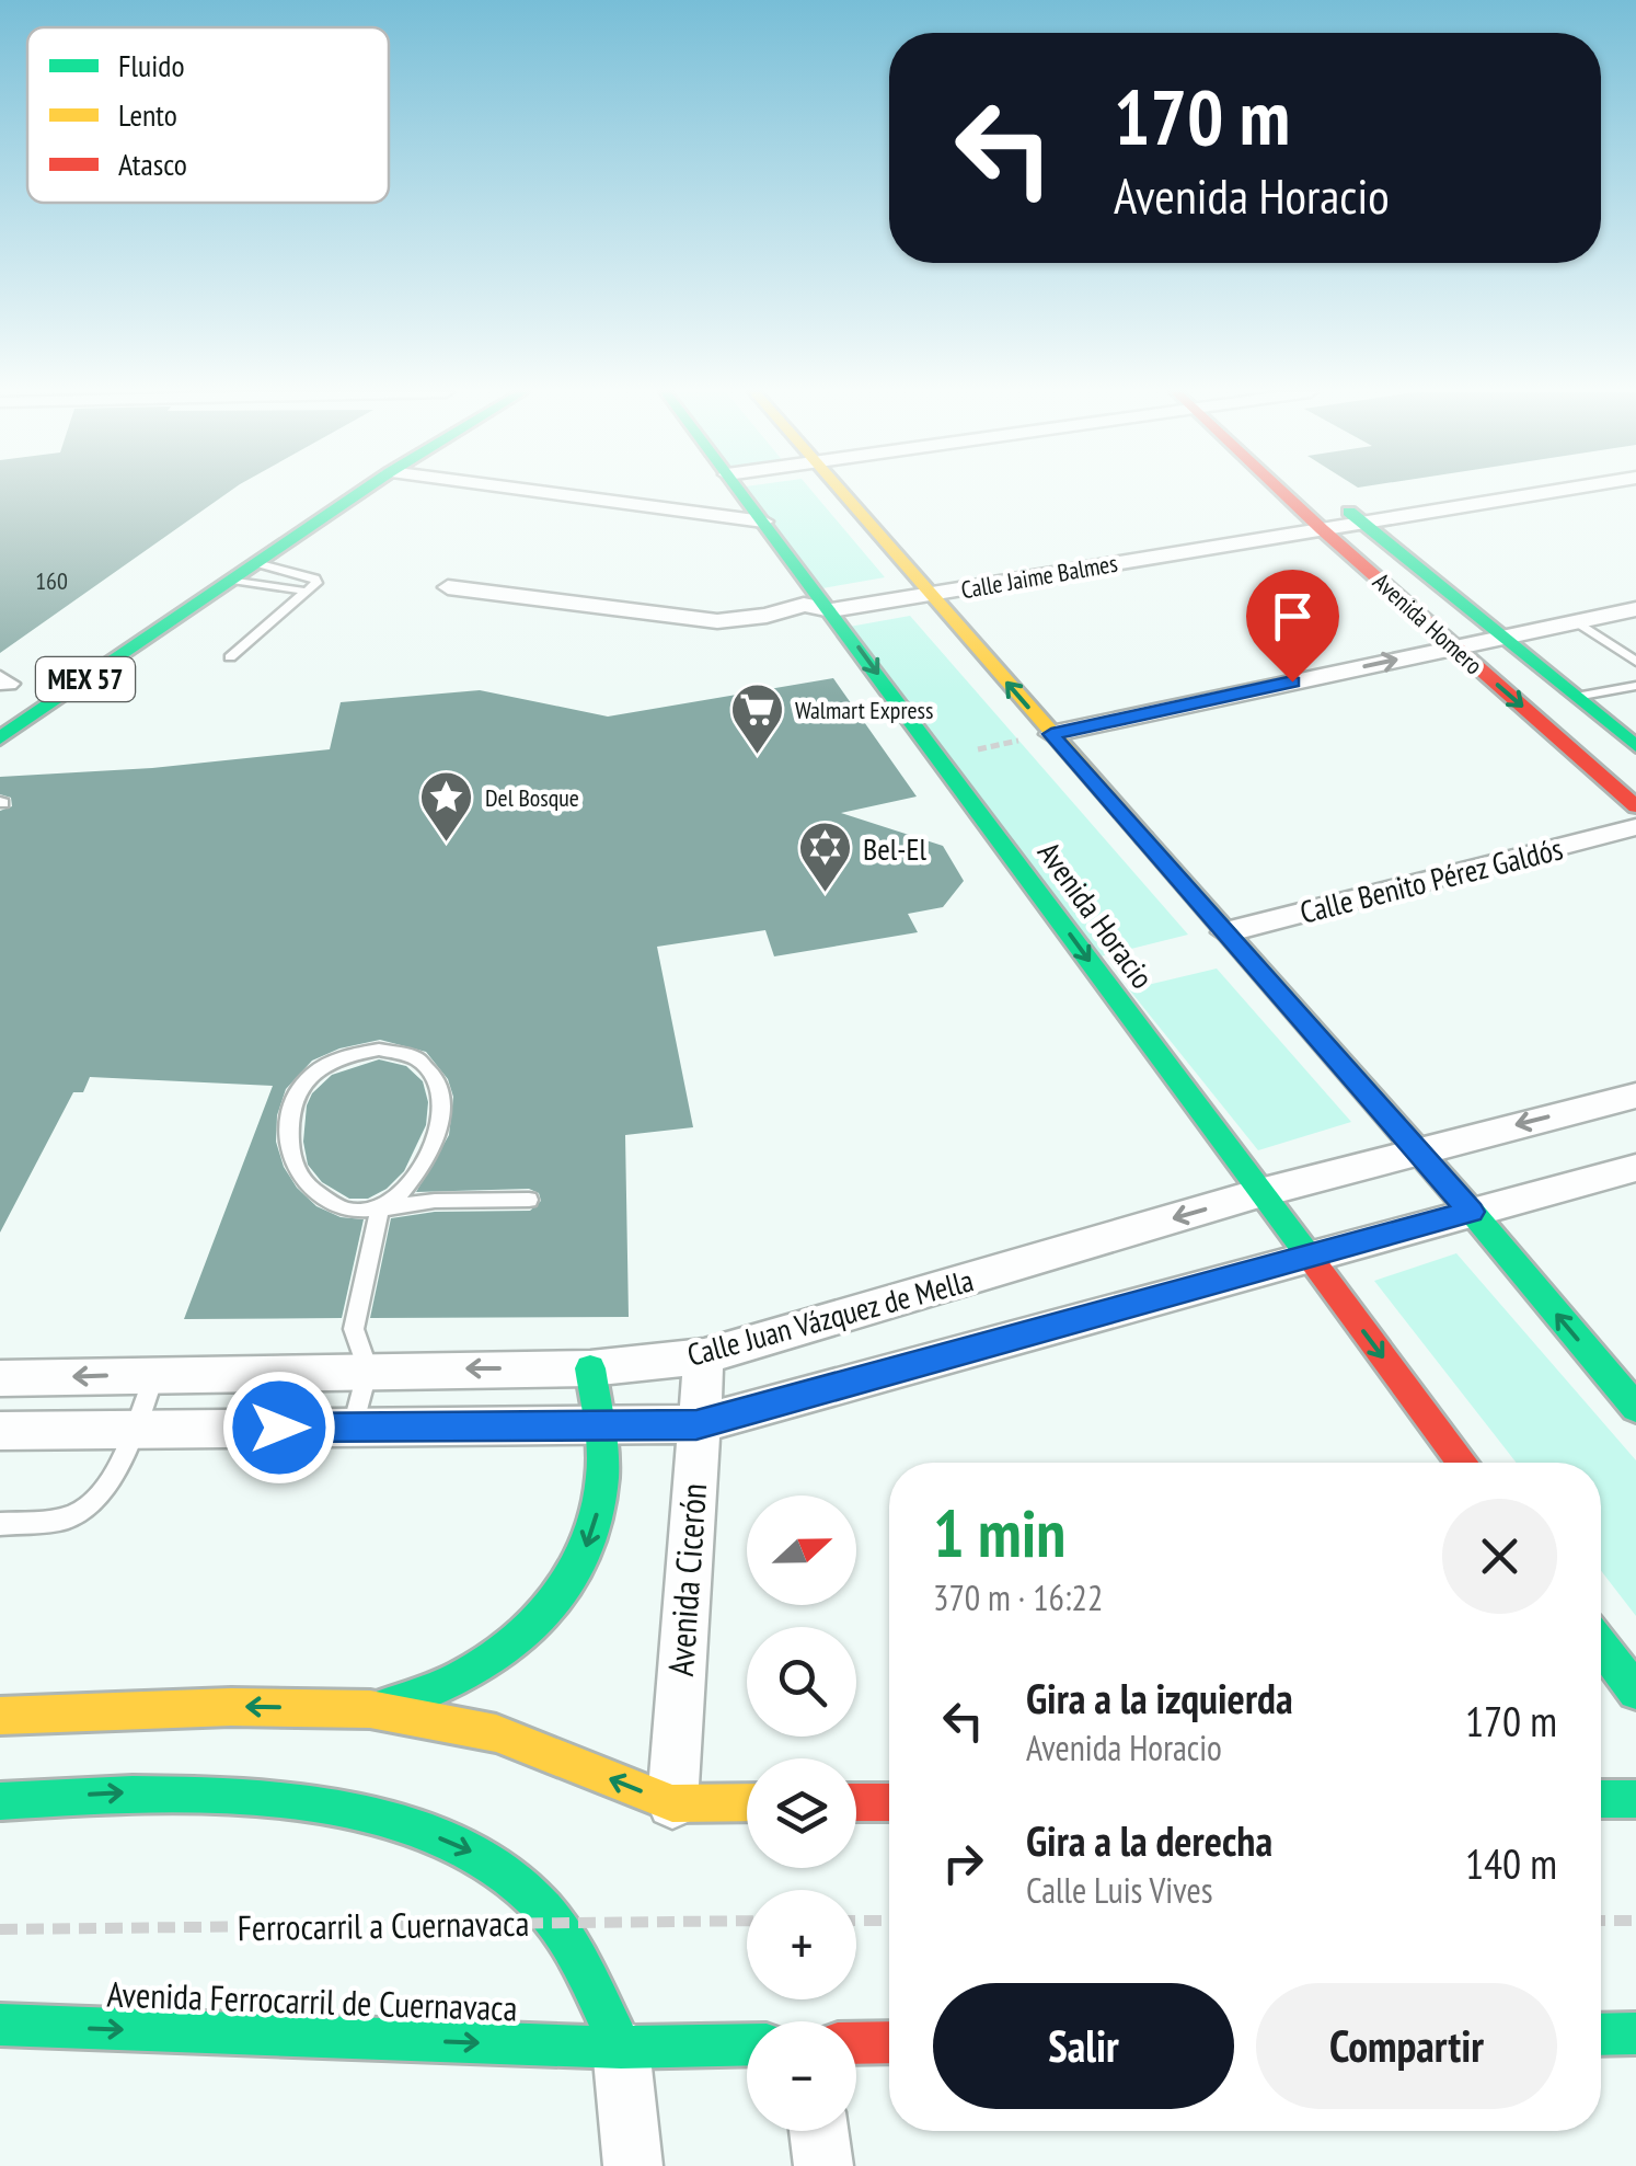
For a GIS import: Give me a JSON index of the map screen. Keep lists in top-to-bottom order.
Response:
{
  "streets": {
    "main road": [
      "Avenida Homero",
      "MEX 57",
      "Avenida Horacio",
      "Avenida Ferrocarril de Cuernavaca"
    ],
    "street": [
      "Calle Jaime Balmes",
      "Calle Benito Pérez Galdós",
      "Calle Juan Vázquez de Mella",
      "Avenida Cicerón"
    ],
    "path": ["Ferrocarril a Cuernavaca"]
  },
  "crossings": [
    ["Calle Jaime Balmes", "Avenida Homero"],
    ["Calle Jaime Balmes", "Avenida Horacio"],
    ["Avenida Horacio", "Calle Juan Vázquez de Mella"],
    ["Calle Juan Vázquez de Mella", "Avenida Cicerón"]
  ],
  "one_way": ["Avenida Ferrocarril de Cuernavaca"],
  "places": {
    "supermarket": ["Walmart Express"],
    "place": ["Del Bosque"],
    "synagogue": ["Bel-El"]
  },
  "house_numbers": ["160"],
  "legend": ["Fluido", "Lento", "Atasco"],
  "north": "right",
  "page": {
    "turn": ["170 m", "Avenida Horacio"],
    "heading": ["1 min", "370 m · 16:22"],
    "map_buttons": ["+", "−"],
    "list": [
      {
        "name": "Gira a la izquierda",
        "note": "Avenida Horacio",
        "value": "170 m"
      },
      {
        "name": "Gira a la derecha",
        "note": "Calle Luis Vives",
        "value": "140 m"
      }
    ],
    "buttons": ["Salir", "Compartir"]
  }
}
